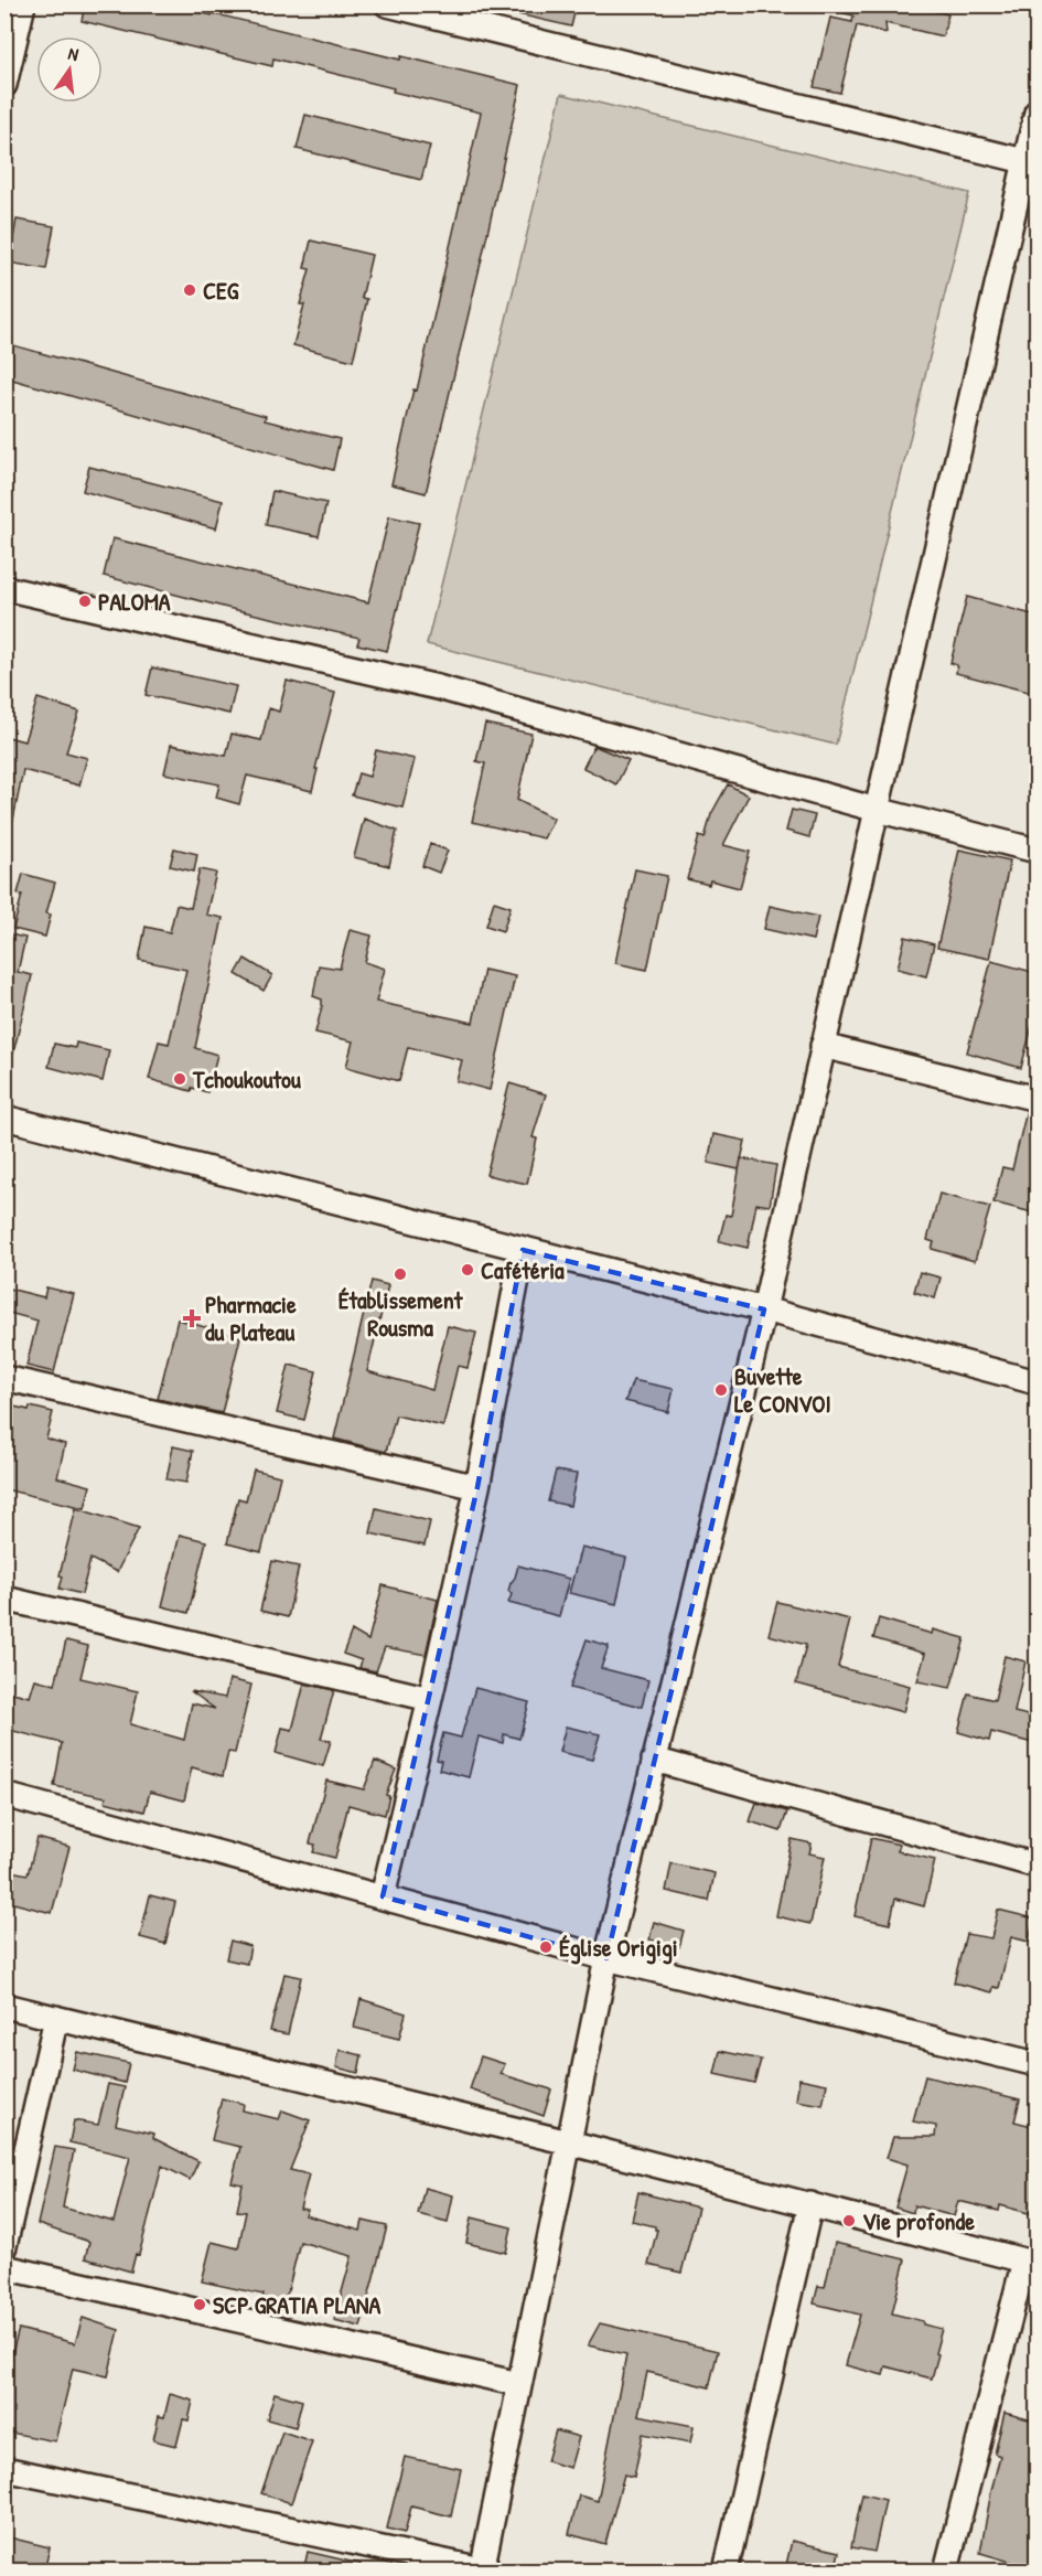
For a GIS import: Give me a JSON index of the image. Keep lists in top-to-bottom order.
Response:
{
  "places": {
    "other": [
      "CEG",
      "PALOMA",
      "Tchoukoutou",
      "Cafétéria",
      "Établissement Rousma",
      "Buvette Le CONVOI",
      "Église Origigi",
      "Vie profonde",
      "SCP GRATIA PLANA"
    ],
    "health": ["Pharmacie du Plateau"]
  },
  "north": "top"
}
